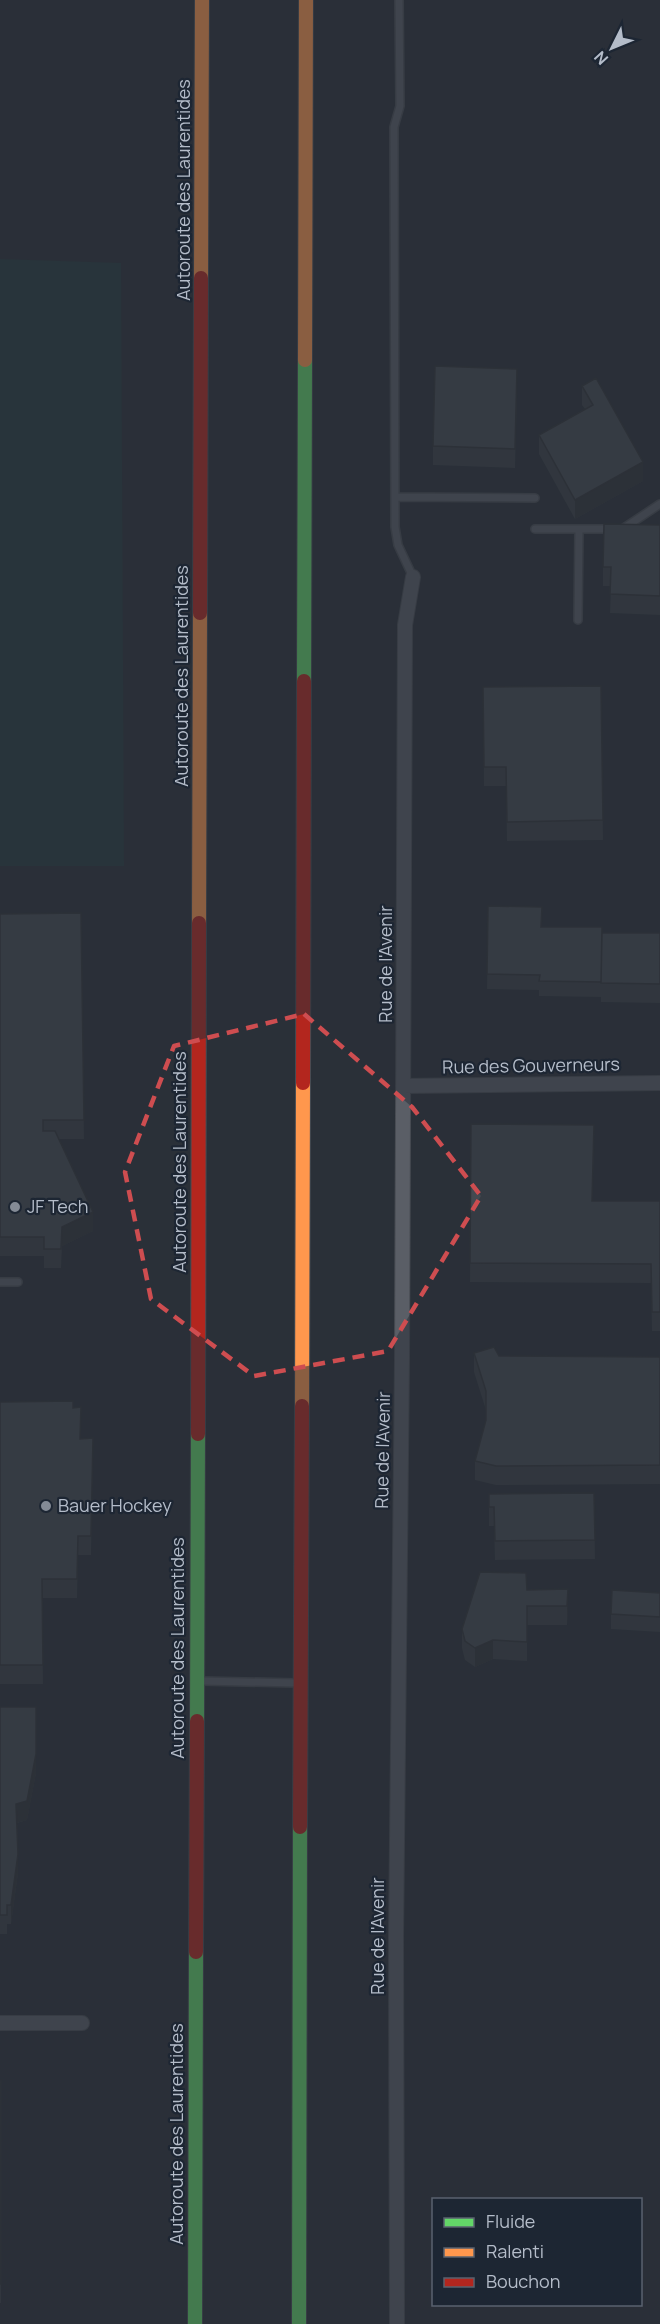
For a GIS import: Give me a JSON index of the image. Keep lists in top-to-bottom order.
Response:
{
  "streets": {
    "highway": ["Autoroute des Laurentides"],
    "street": ["Rue de l'Avenir", "Rue des Gouverneurs"]
  },
  "crossings": [
    ["Rue de l'Avenir", "Rue des Gouverneurs"]
  ],
  "places": ["JF Tech", "Bauer Hockey"],
  "legend": ["Fluide", "Ralenti", "Bouchon"],
  "north": "bottom left"
}
